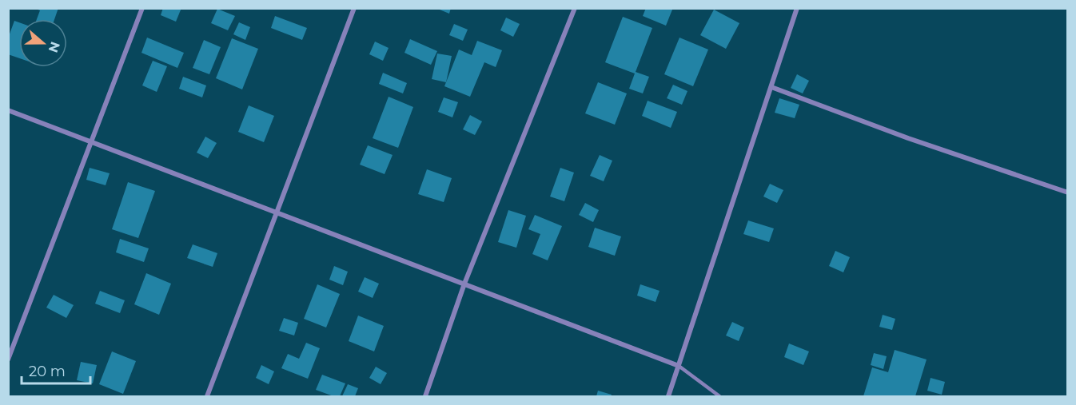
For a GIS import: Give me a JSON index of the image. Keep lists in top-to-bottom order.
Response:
{
  "scale_bar": "20 m",
  "north": "right"
}
